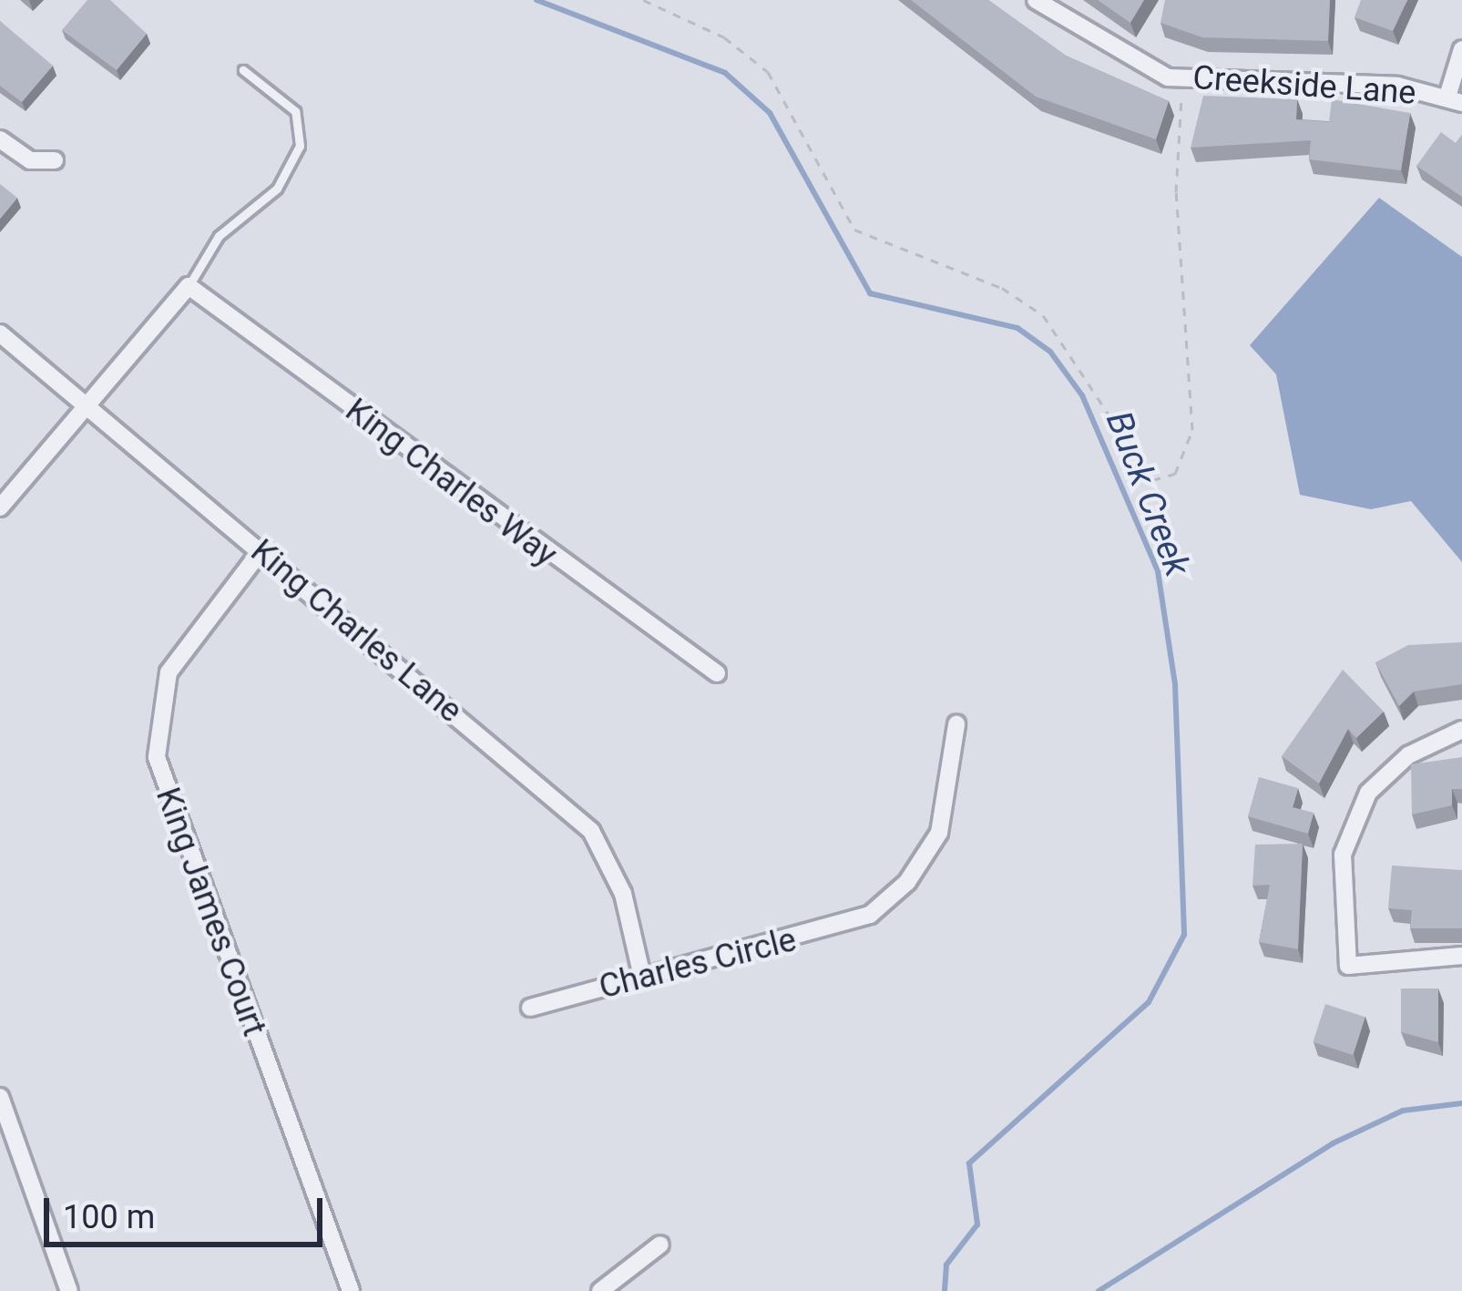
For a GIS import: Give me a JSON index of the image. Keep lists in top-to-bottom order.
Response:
{
  "streets": {
    "street": [
      "Creekside Lane",
      "King Charles Way",
      "King Charles Lane",
      "King James Court",
      "Charles Circle"
    ]
  },
  "crossings": [
    ["King Charles Lane", "King James Court"],
    ["King Charles Lane", "Charles Circle"]
  ],
  "water": ["Buck Creek"],
  "scale_bar": "100 m"
}
